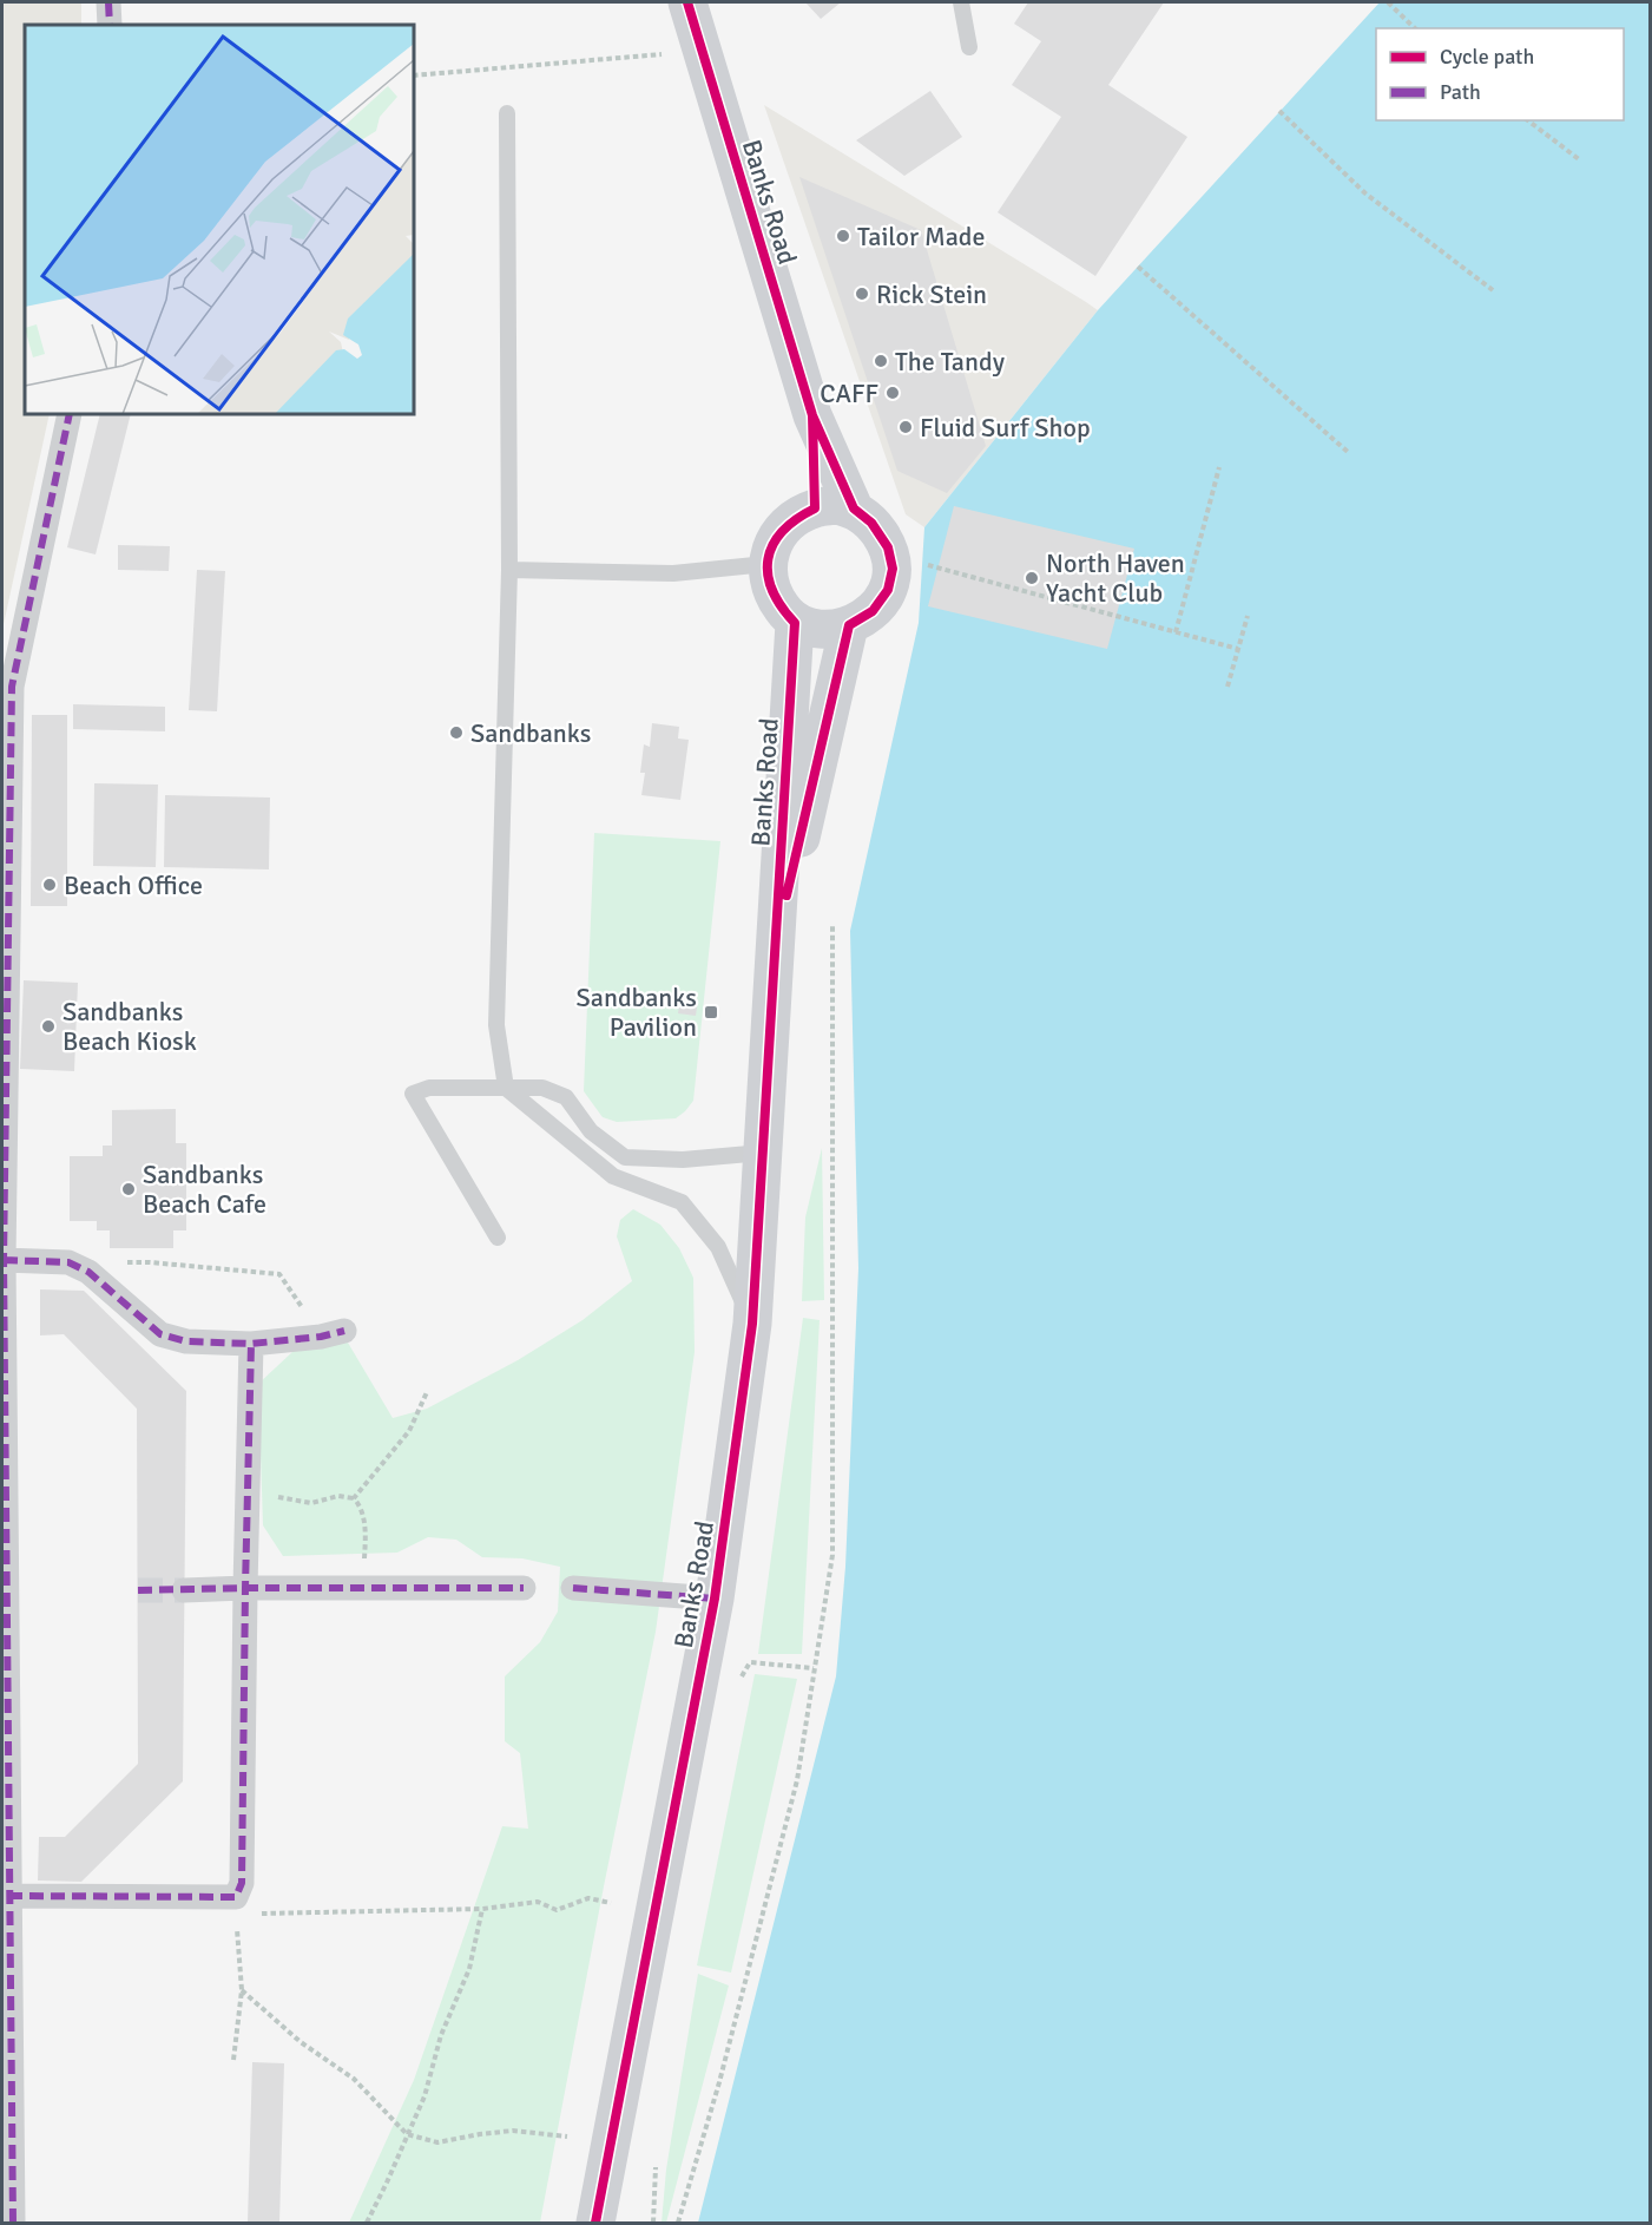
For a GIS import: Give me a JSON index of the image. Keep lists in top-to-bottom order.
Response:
{
  "streets": {
    "main road": ["Banks Road"]
  },
  "places": {
    "other": [
      "Tailor Made",
      "Rick Stein",
      "The Tandy",
      "CAFF",
      "Fluid Surf Shop",
      "North Haven Yacht Club",
      "Sandbanks",
      "Beach Office",
      "Sandbanks Beach Kiosk",
      "Sandbanks Beach Cafe"
    ],
    "transit": ["Sandbanks Pavilion"]
  },
  "legend": ["Cycle path", "Path"]
}
